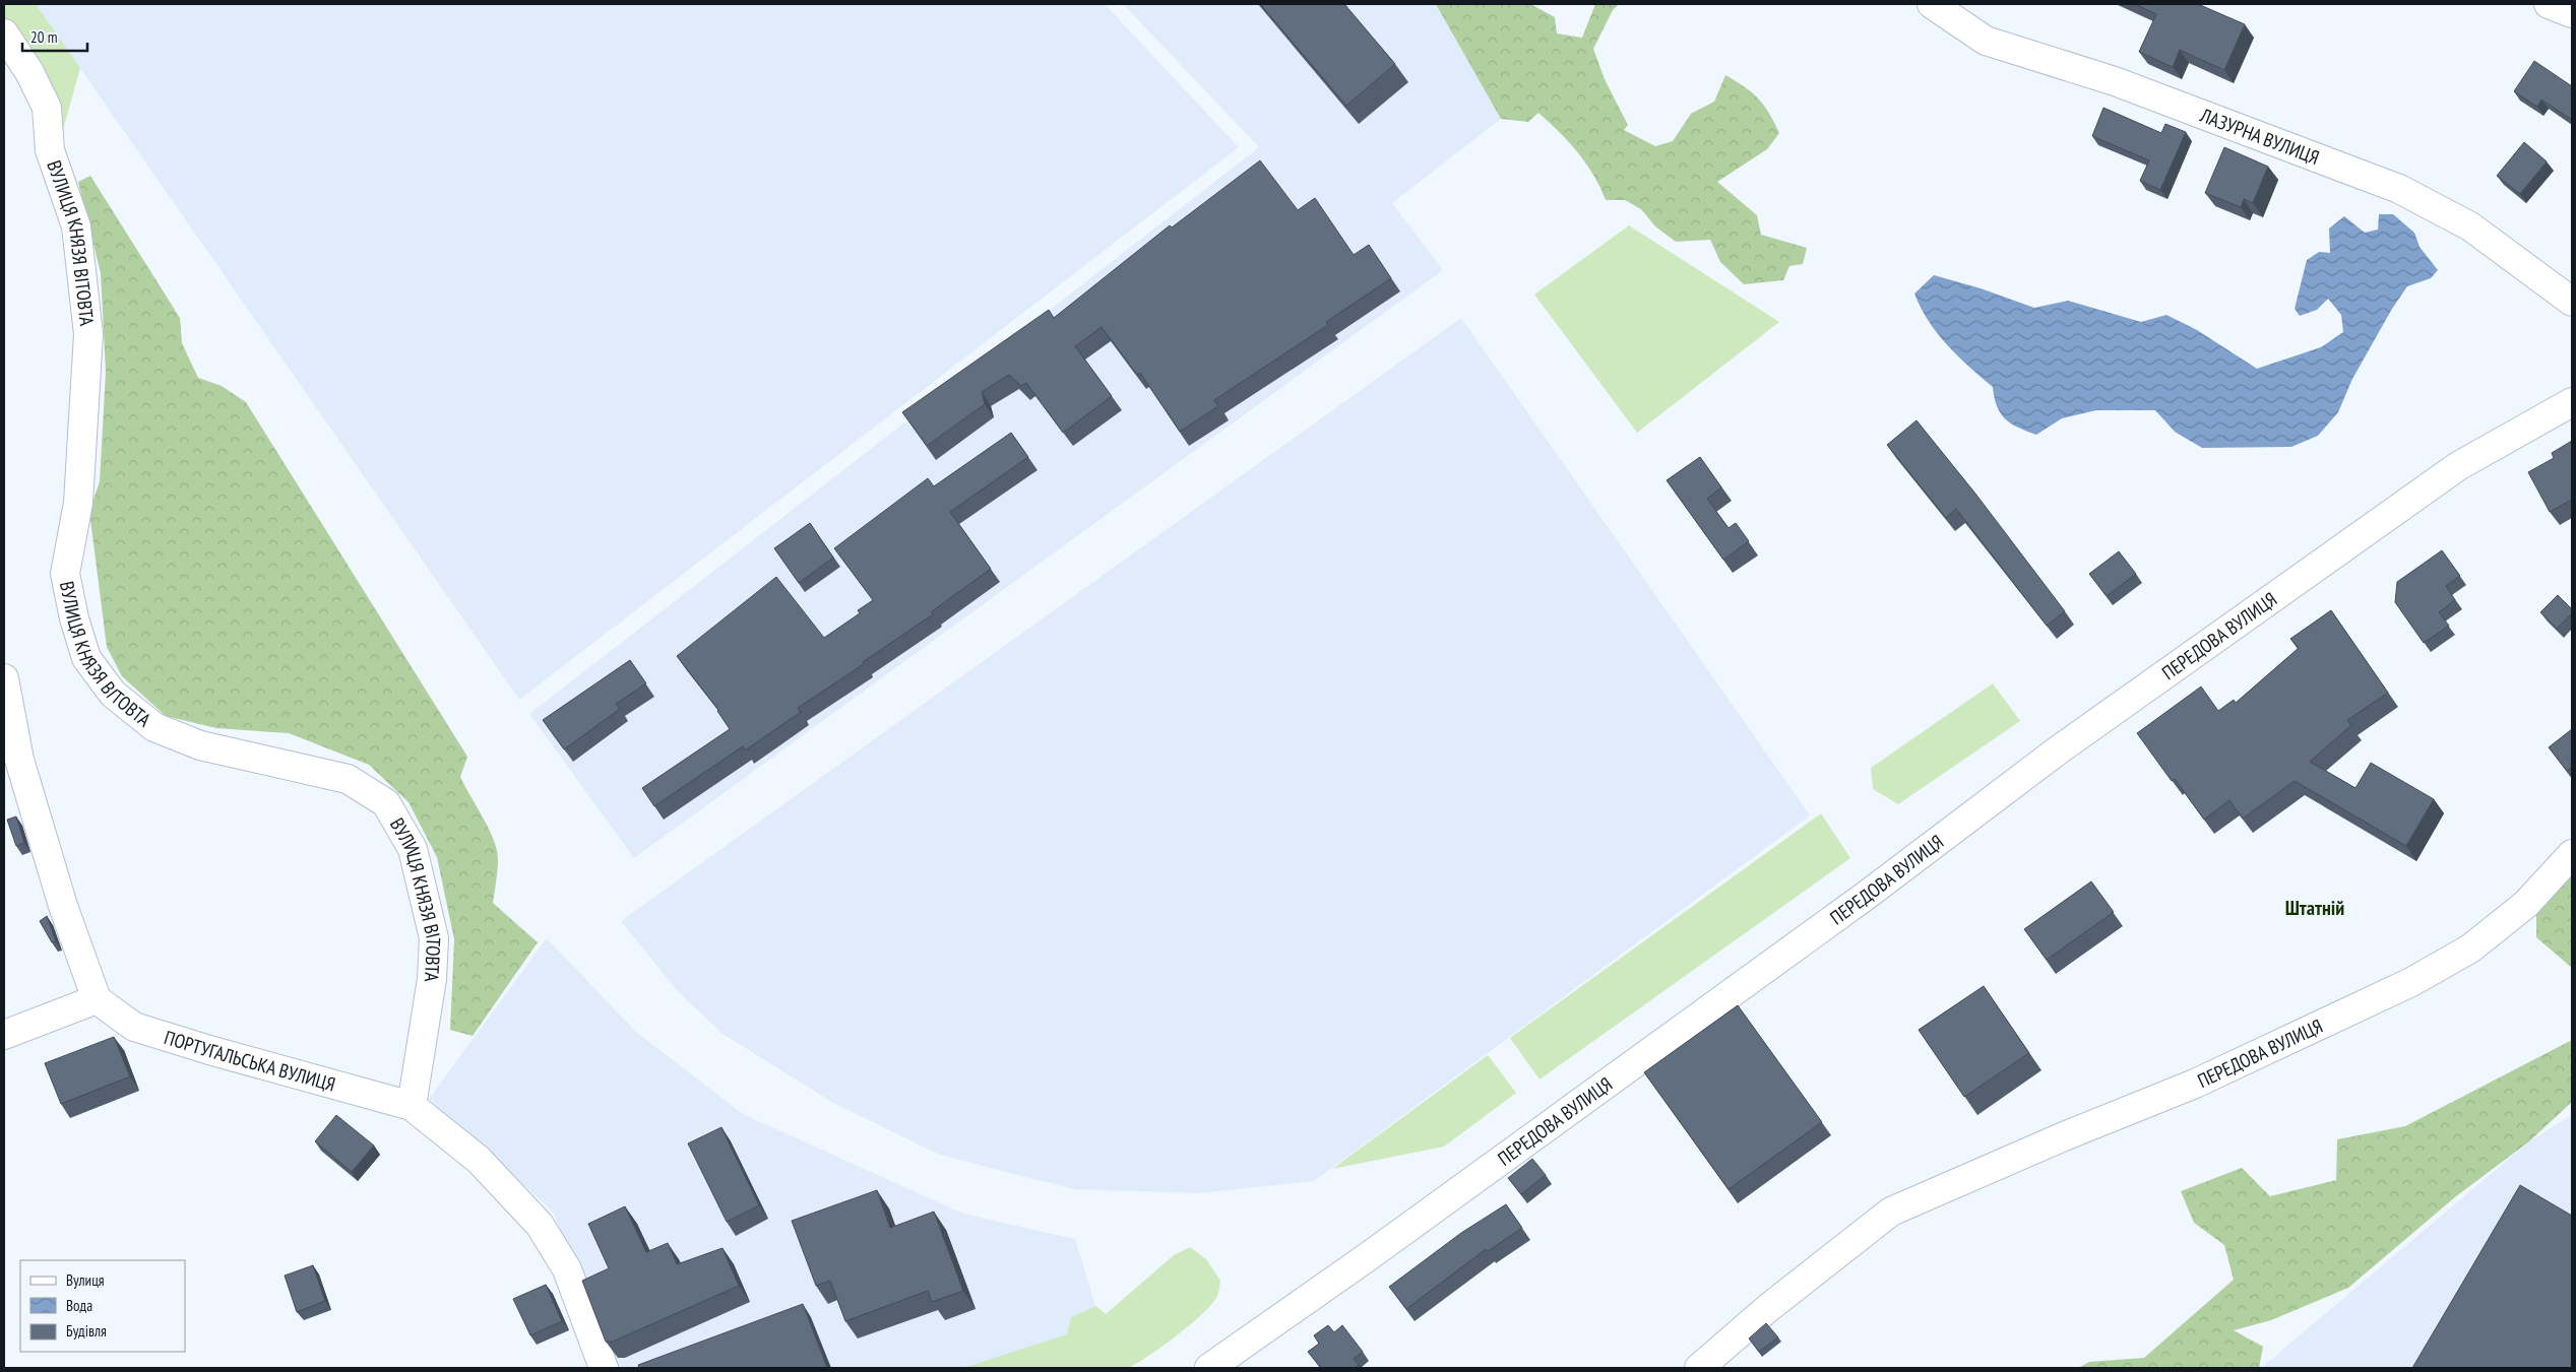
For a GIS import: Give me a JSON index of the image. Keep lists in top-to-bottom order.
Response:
{
  "streets": {
    "street": [
      "ЛАЗУРНА ВУЛИЦЯ",
      "ВУЛИЦЯ КНЯЗЯ ВІТОВТА",
      "ПЕРЕДОВА ВУЛИЦЯ",
      "ПОРТУГАЛЬСЬКА ВУЛИЦЯ"
    ]
  },
  "crossings": [
    ["ВУЛИЦЯ КНЯЗЯ ВІТОВТА", "ПОРТУГАЛЬСЬКА ВУЛИЦЯ"]
  ],
  "districts": ["Штатній"],
  "legend": ["Вулиця", "Вода", "Будівля"],
  "scale_bar": "20 m"
}
